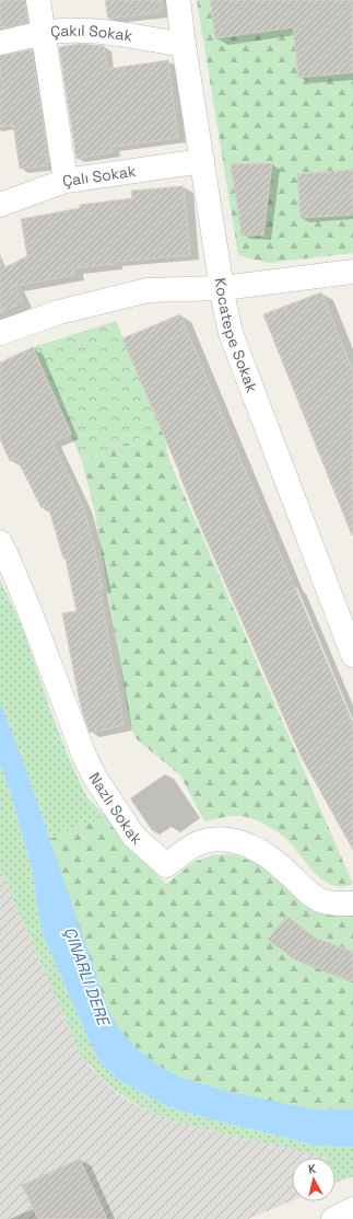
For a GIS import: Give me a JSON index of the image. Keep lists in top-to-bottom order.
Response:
{
  "streets": {
    "street": [
      "Çakıl Sokak",
      "Çalı Sokak",
      "Kocatepe Sokak",
      "Nazlı Sokak"
    ]
  },
  "crossings": [
    ["Çakıl Sokak", "Kocatepe Sokak"],
    ["Çalı Sokak", "Kocatepe Sokak"]
  ],
  "water": ["ÇINARLI DERE"],
  "north": "top"
}
